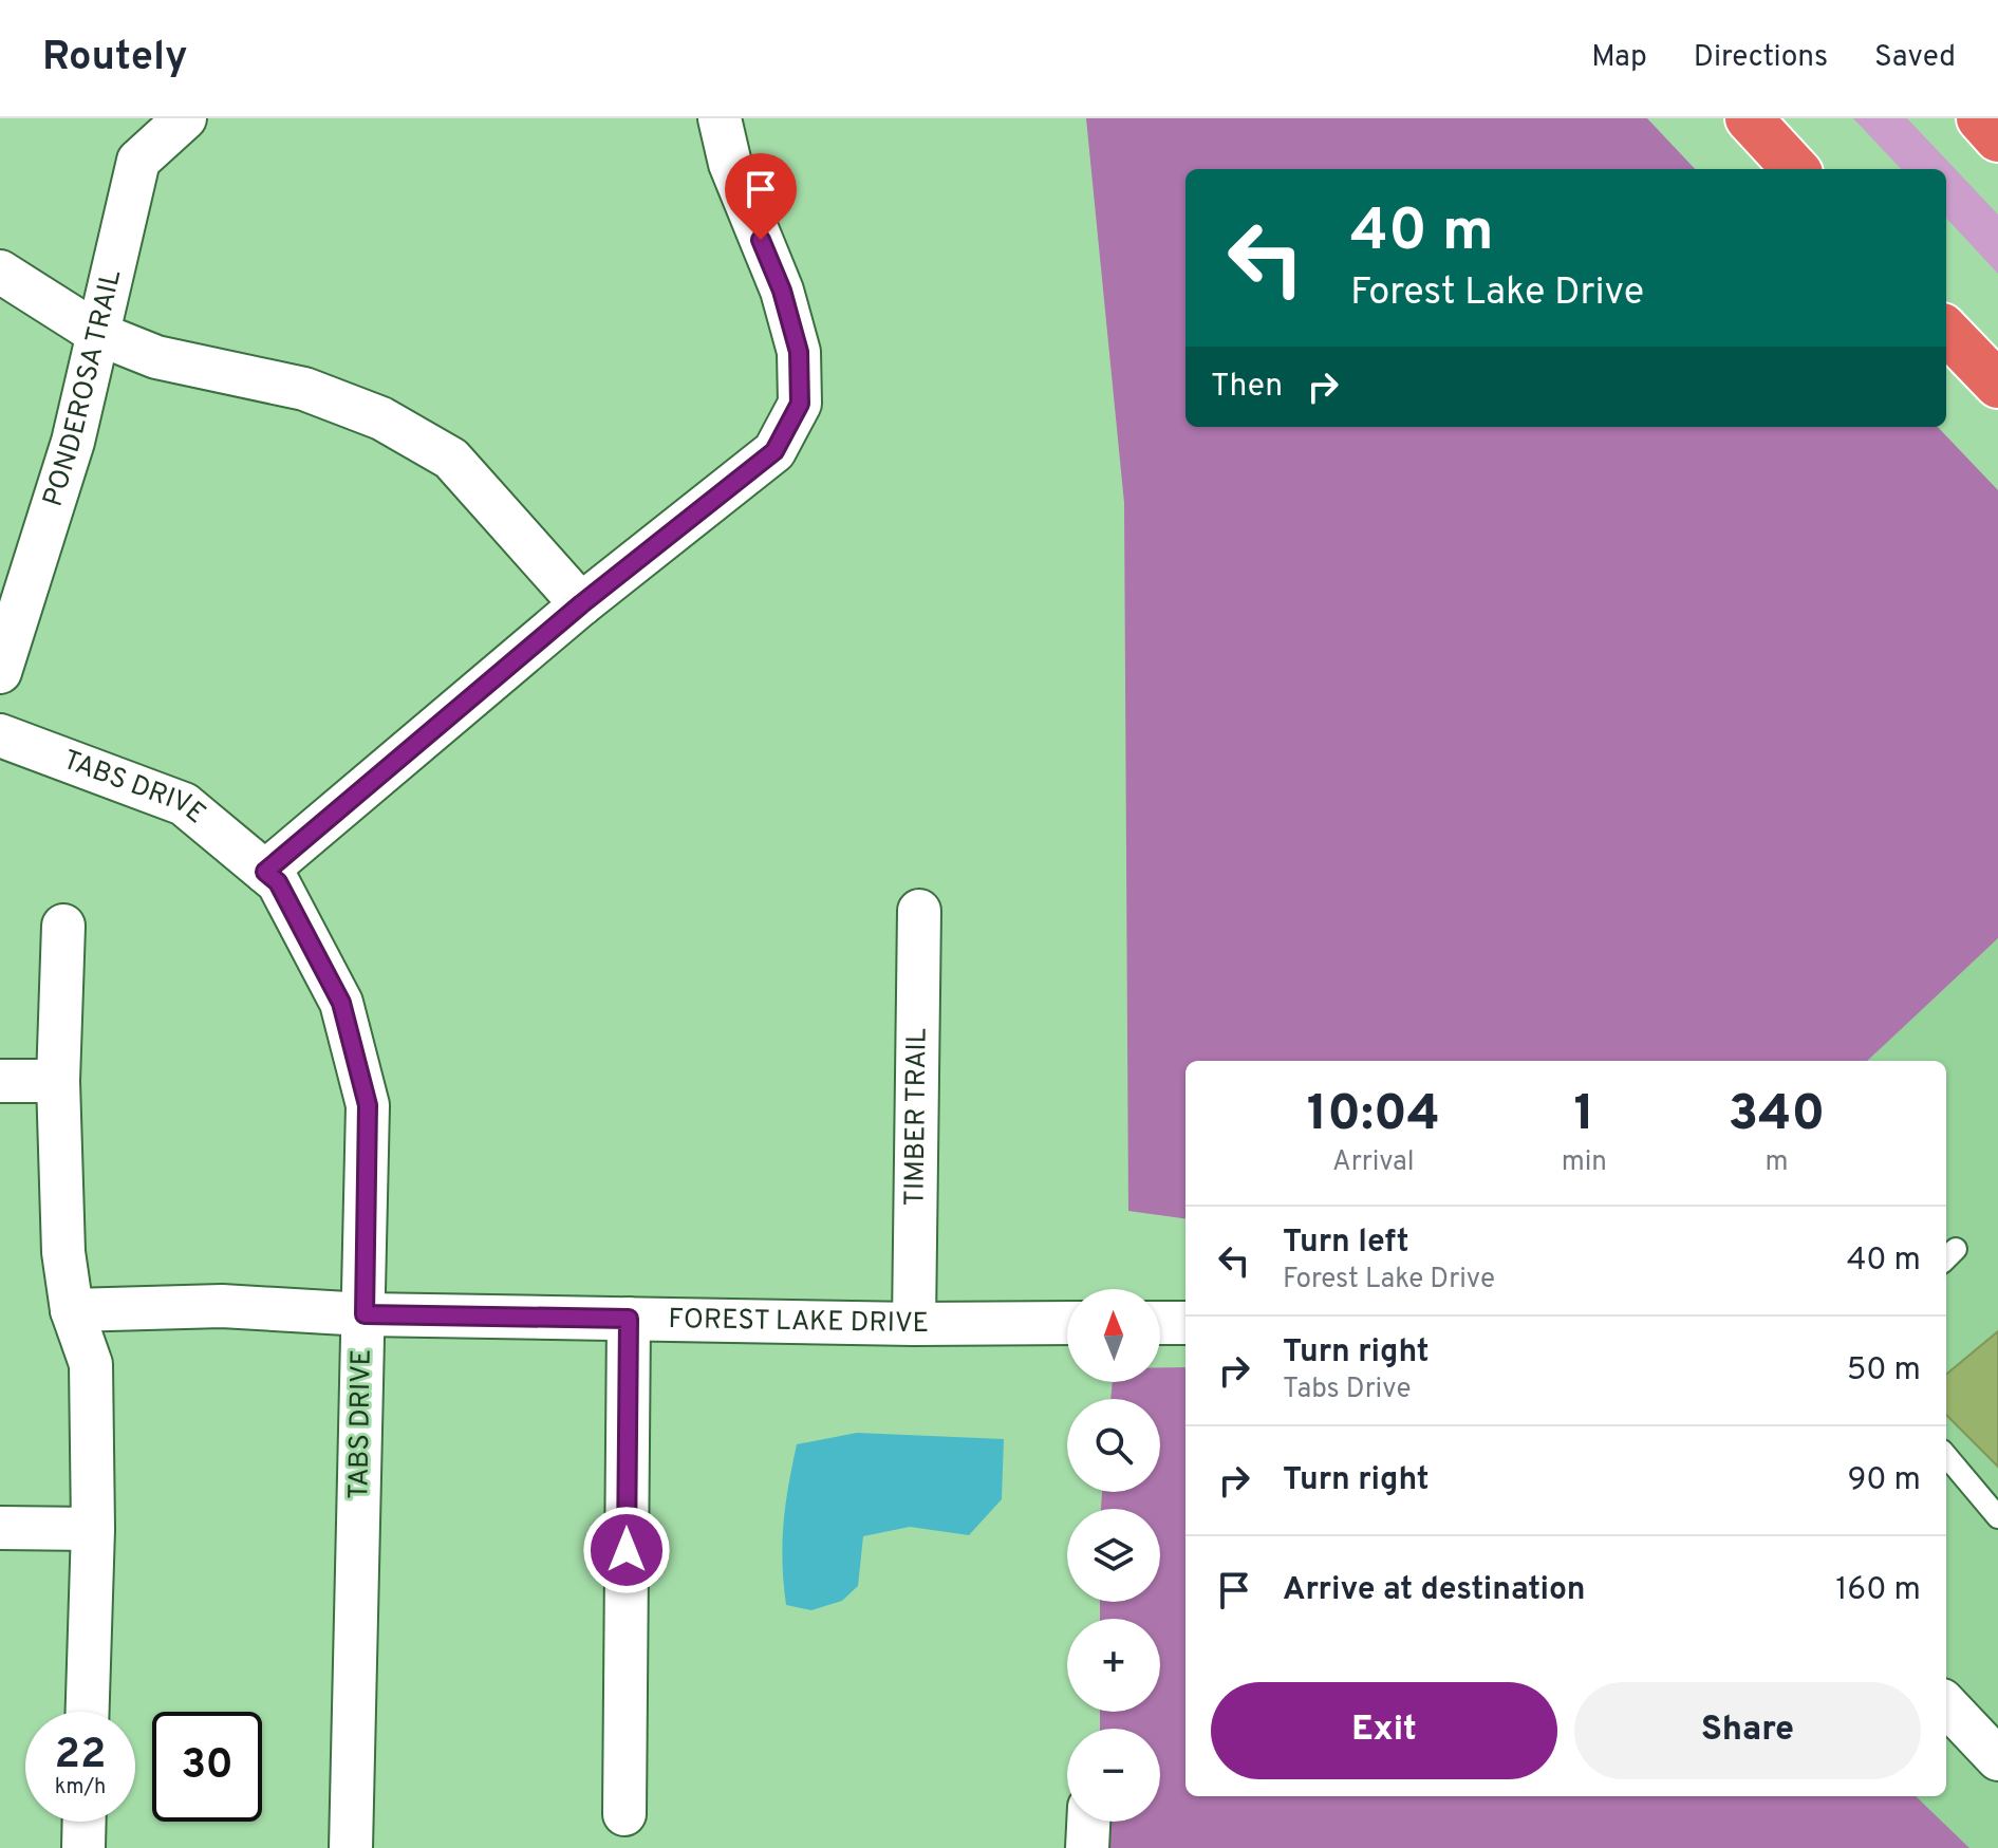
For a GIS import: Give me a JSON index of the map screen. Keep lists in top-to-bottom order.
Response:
{
  "streets": {
    "street": [
      "PONDEROSA TRAIL",
      "TABS DRIVE",
      "TIMBER TRAIL",
      "FOREST LAKE DRIVE"
    ]
  },
  "crossings": [
    ["TABS DRIVE", "FOREST LAKE DRIVE"],
    ["TIMBER TRAIL", "FOREST LAKE DRIVE"]
  ],
  "north": "top",
  "page": {
    "header": "Routely",
    "nav": ["Map", "Directions", "Saved"],
    "turn": ["40 m", "Forest Lake Drive"],
    "then": "Then",
    "eta": [
      "10:04",
      "Arrival",
      "1",
      "min",
      "340",
      "m"
    ],
    "list": [
      {
        "name": "Turn left",
        "note": "Forest Lake Drive",
        "value": "40 m"
      },
      {
        "name": "Turn right",
        "note": "Tabs Drive",
        "value": "50 m"
      },
      {
        "name": "Turn right",
        "value": "90 m"
      },
      {
        "name": "Arrive at destination",
        "value": "160 m"
      }
    ],
    "map_buttons": ["+", "−"],
    "buttons": ["Exit", "Share"],
    "speed": "22 km/h",
    "limit": "30"
  }
}
